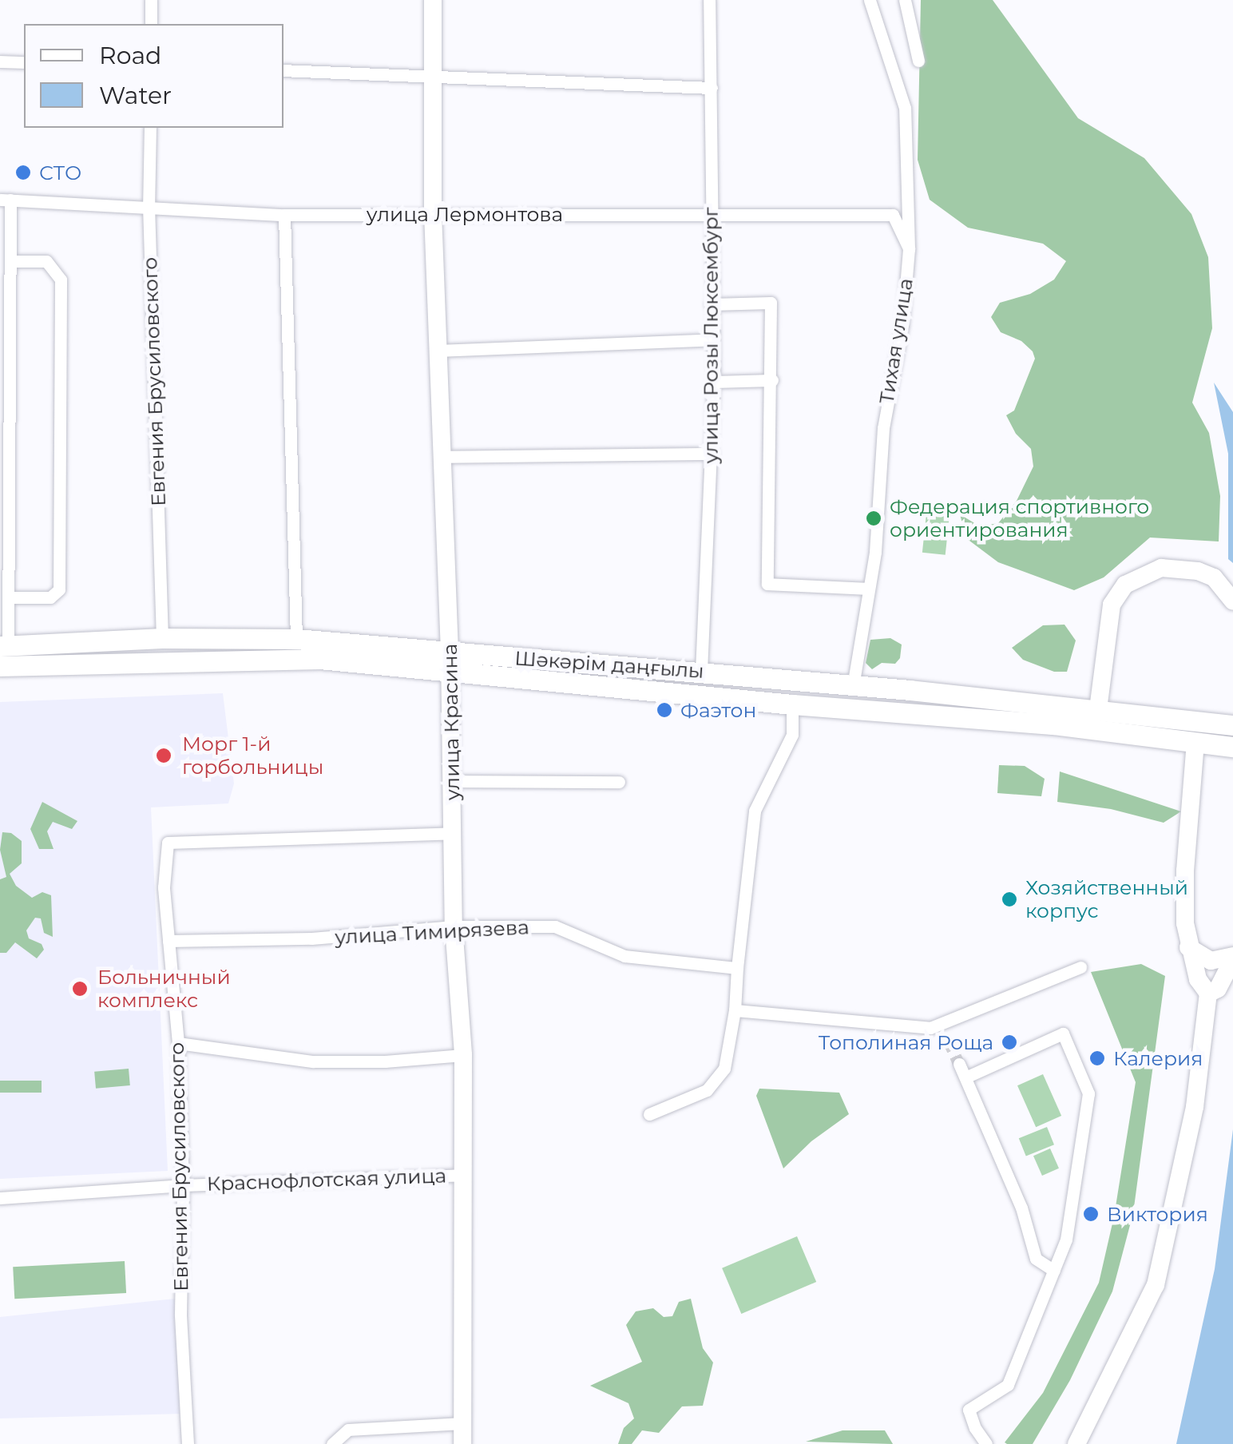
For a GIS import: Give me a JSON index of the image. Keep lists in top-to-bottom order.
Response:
{
  "streets": {
    "main road": ["Шәкәрім даңғылы"],
    "street": [
      "улица Лермонтова",
      "улица Розы Люксембург",
      "Тихая улица",
      "Евгения Брусиловского",
      "улица Красина",
      "улица Тимирязева",
      "Краснофлотская улица"
    ]
  },
  "crossings": [
    ["улица Лермонтова", "улица Розы Люксембург"],
    ["улица Лермонтова", "Тихая улица"],
    ["улица Лермонтова", "Евгения Брусиловского"],
    ["улица Лермонтова", "улица Красина"],
    ["улица Розы Люксембург", "Шәкәрім даңғылы"],
    ["Тихая улица", "Шәкәрім даңғылы"],
    ["Евгения Брусиловского", "Шәкәрім даңғылы"],
    ["Евгения Брусиловского", "улица Красина"],
    ["Евгения Брусиловского", "улица Тимирязева"],
    ["Евгения Брусиловского", "Краснофлотская улица"],
    ["Шәкәрім даңғылы", "улица Красина"],
    ["улица Красина", "улица Тимирязева"],
    ["улица Красина", "Краснофлотская улица"]
  ],
  "places": [
    "СТО",
    "Федерация спортивного ориентирования",
    "Фаэтон",
    "Морг 1-й горбольницы",
    "Хозяйственный корпус",
    "Больничный комплекс",
    "Тополиная Роща",
    "Калерия",
    "Виктория"
  ],
  "legend": ["Road", "Water"]
}
